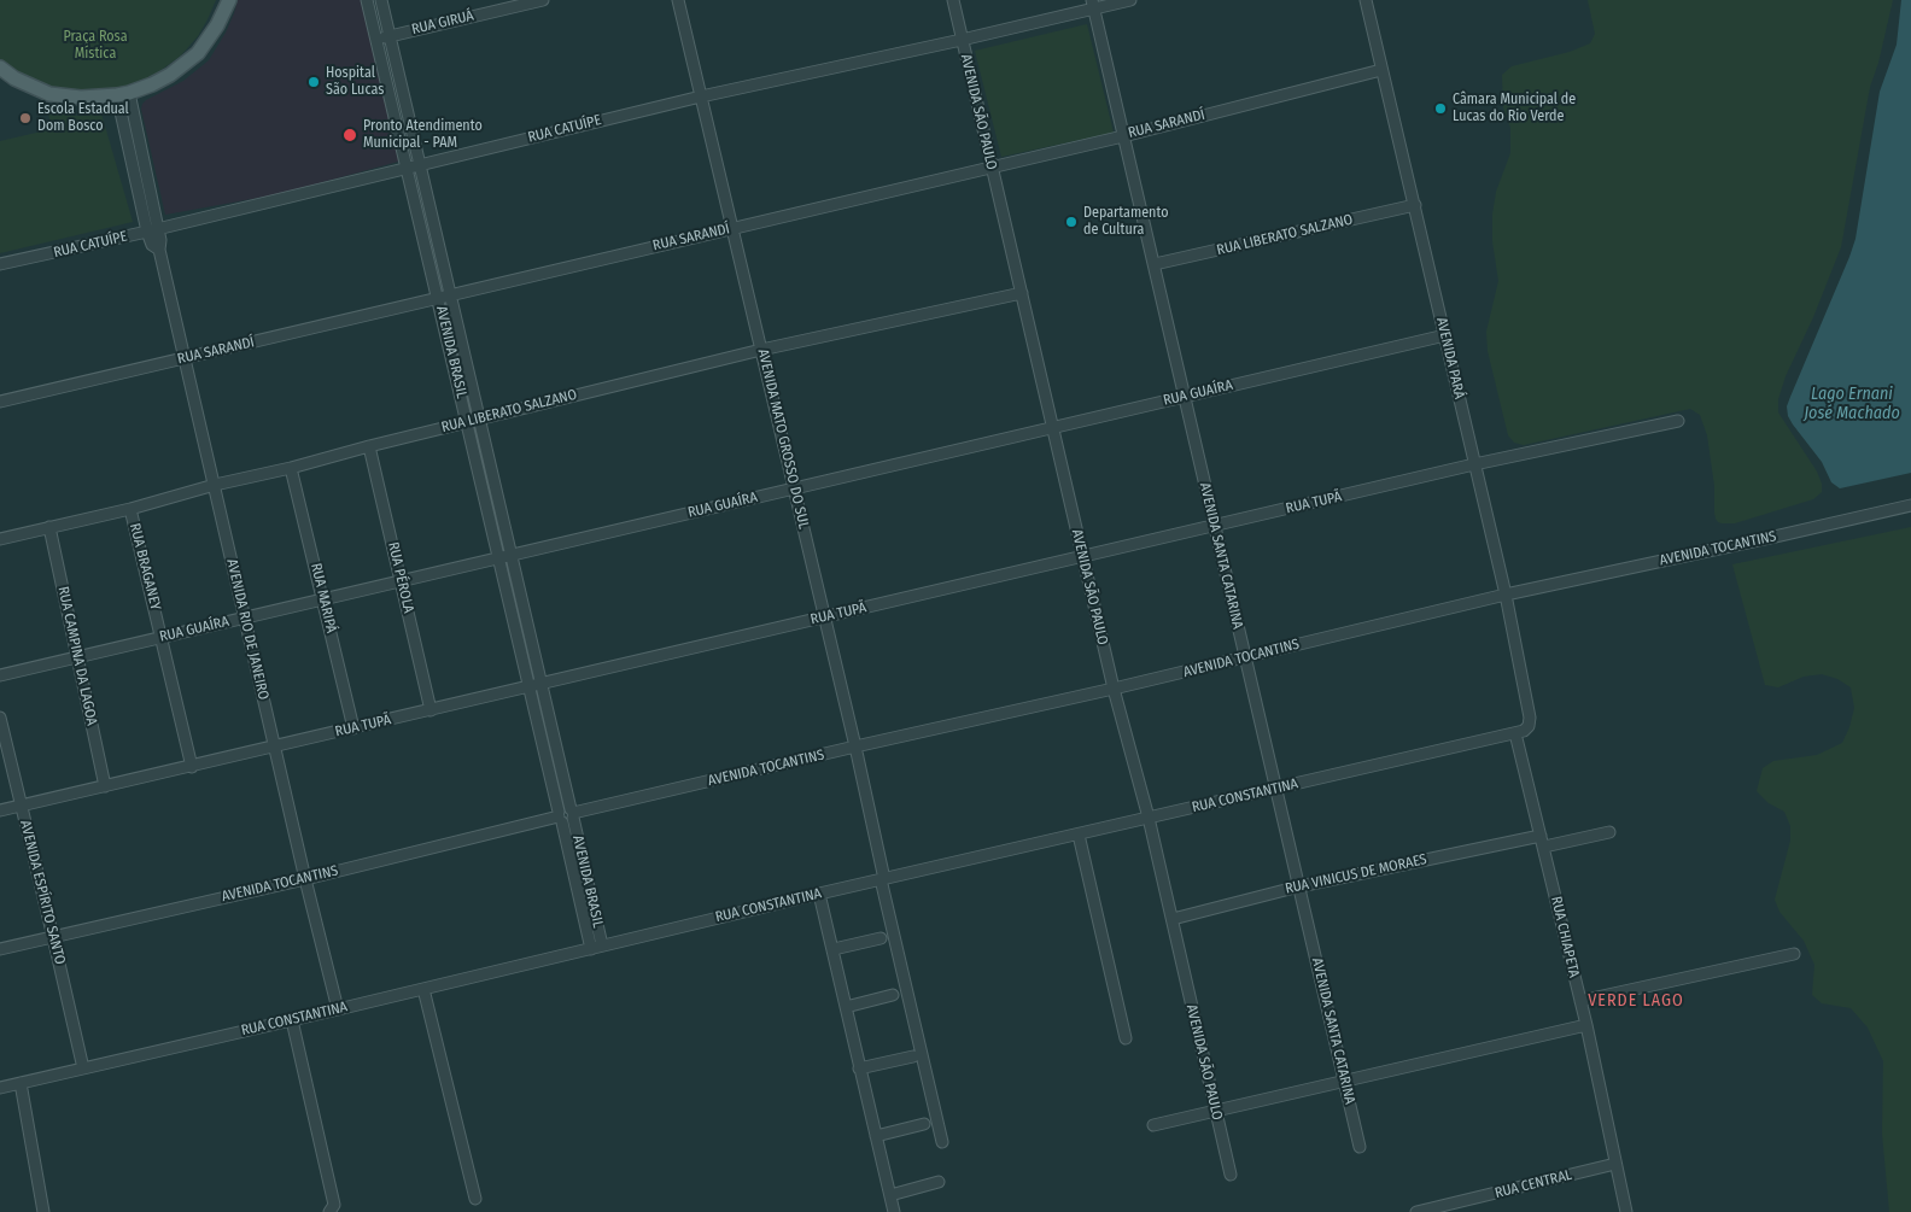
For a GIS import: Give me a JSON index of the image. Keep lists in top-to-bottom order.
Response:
{
  "streets": {
    "street": [
      "RUA GIRUÁ",
      "AVENIDA SÃO PAULO",
      "RUA SARANDÍ",
      "RUA CATUÍPE",
      "RUA LIBERATO SALZANO",
      "AVENIDA BRASIL",
      "AVENIDA PARÁ",
      "RUA GUAÍRA",
      "AVENIDA MATO GROSSO DO SUL",
      "RUA TUPÃ",
      "AVENIDA TOCANTINS",
      "AVENIDA SANTA CATARINA",
      "RUA BRAGANEY",
      "RUA PÉROLA",
      "RUA MARIPÁ",
      "AVENIDA RIO DE JANEIRO",
      "RUA CAMPINA DA LAGOA",
      "RUA CONSTANTINA",
      "RUA VINICUS DE MORAES",
      "AVENIDA ESPÍRITO SANTO",
      "RUA CHIAPETA",
      "RUA CENTRAL"
    ]
  },
  "crossings": [
    ["RUA GIRUÁ", "AVENIDA BRASIL"],
    ["AVENIDA SÃO PAULO", "RUA SARANDÍ"],
    ["AVENIDA SÃO PAULO", "RUA CATUÍPE"],
    ["AVENIDA SÃO PAULO", "RUA LIBERATO SALZANO"],
    ["AVENIDA SÃO PAULO", "RUA GUAÍRA"],
    ["AVENIDA SÃO PAULO", "RUA TUPÃ"],
    ["AVENIDA SÃO PAULO", "AVENIDA TOCANTINS"],
    ["AVENIDA SÃO PAULO", "RUA CONSTANTINA"],
    ["AVENIDA SÃO PAULO", "RUA VINICUS DE MORAES"],
    ["RUA SARANDÍ", "AVENIDA BRASIL"],
    ["RUA SARANDÍ", "AVENIDA PARÁ"],
    ["RUA SARANDÍ", "AVENIDA MATO GROSSO DO SUL"],
    ["RUA SARANDÍ", "AVENIDA SANTA CATARINA"],
    ["RUA SARANDÍ", "AVENIDA RIO DE JANEIRO"],
    ["RUA CATUÍPE", "AVENIDA BRASIL"],
    ["RUA CATUÍPE", "AVENIDA MATO GROSSO DO SUL"],
    ["RUA CATUÍPE", "AVENIDA SANTA CATARINA"],
    ["RUA CATUÍPE", "AVENIDA RIO DE JANEIRO"],
    ["RUA LIBERATO SALZANO", "AVENIDA BRASIL"],
    ["RUA LIBERATO SALZANO", "AVENIDA PARÁ"],
    ["RUA LIBERATO SALZANO", "AVENIDA MATO GROSSO DO SUL"],
    ["RUA LIBERATO SALZANO", "AVENIDA SANTA CATARINA"],
    ["RUA LIBERATO SALZANO", "RUA BRAGANEY"],
    ["RUA LIBERATO SALZANO", "RUA PÉROLA"],
    ["RUA LIBERATO SALZANO", "RUA MARIPÁ"],
    ["RUA LIBERATO SALZANO", "AVENIDA RIO DE JANEIRO"],
    ["RUA LIBERATO SALZANO", "RUA CAMPINA DA LAGOA"],
    ["AVENIDA BRASIL", "RUA GUAÍRA"],
    ["AVENIDA BRASIL", "RUA TUPÃ"],
    ["AVENIDA BRASIL", "AVENIDA TOCANTINS"],
    ["AVENIDA BRASIL", "RUA CONSTANTINA"],
    ["AVENIDA PARÁ", "RUA GUAÍRA"],
    ["AVENIDA PARÁ", "RUA TUPÃ"],
    ["AVENIDA PARÁ", "AVENIDA TOCANTINS"],
    ["AVENIDA PARÁ", "RUA CONSTANTINA"],
    ["AVENIDA PARÁ", "RUA CHIAPETA"],
    ["RUA GUAÍRA", "AVENIDA MATO GROSSO DO SUL"],
    ["RUA GUAÍRA", "AVENIDA SANTA CATARINA"],
    ["RUA GUAÍRA", "RUA BRAGANEY"],
    ["RUA GUAÍRA", "RUA PÉROLA"],
    ["RUA GUAÍRA", "RUA MARIPÁ"],
    ["RUA GUAÍRA", "AVENIDA RIO DE JANEIRO"],
    ["RUA GUAÍRA", "RUA CAMPINA DA LAGOA"],
    ["AVENIDA MATO GROSSO DO SUL", "RUA TUPÃ"],
    ["AVENIDA MATO GROSSO DO SUL", "AVENIDA TOCANTINS"],
    ["AVENIDA MATO GROSSO DO SUL", "RUA CONSTANTINA"],
    ["RUA TUPÃ", "AVENIDA SANTA CATARINA"],
    ["RUA TUPÃ", "RUA BRAGANEY"],
    ["RUA TUPÃ", "RUA PÉROLA"],
    ["RUA TUPÃ", "RUA MARIPÁ"],
    ["RUA TUPÃ", "AVENIDA RIO DE JANEIRO"],
    ["RUA TUPÃ", "RUA CAMPINA DA LAGOA"],
    ["RUA TUPÃ", "AVENIDA ESPÍRITO SANTO"],
    ["AVENIDA TOCANTINS", "AVENIDA SANTA CATARINA"],
    ["AVENIDA TOCANTINS", "AVENIDA RIO DE JANEIRO"],
    ["AVENIDA TOCANTINS", "AVENIDA ESPÍRITO SANTO"],
    ["AVENIDA SANTA CATARINA", "RUA CONSTANTINA"],
    ["AVENIDA SANTA CATARINA", "RUA VINICUS DE MORAES"],
    ["AVENIDA RIO DE JANEIRO", "RUA CONSTANTINA"],
    ["RUA CONSTANTINA", "AVENIDA ESPÍRITO SANTO"],
    ["RUA CONSTANTINA", "RUA CHIAPETA"],
    ["RUA VINICUS DE MORAES", "RUA CHIAPETA"],
    ["RUA CHIAPETA", "RUA CENTRAL"]
  ],
  "districts": ["VERDE LAGO"],
  "water": ["Lago Ernani José Machado"],
  "parks": ["Praça Rosa Mística"],
  "places": [
    "Hospital São Lucas",
    "Câmara Municipal de Lucas do Rio Verde",
    "Escola Estadual Dom Bosco",
    "Pronto Atendimento Municipal - PAM",
    "Departamento de Cultura"
  ]
}
